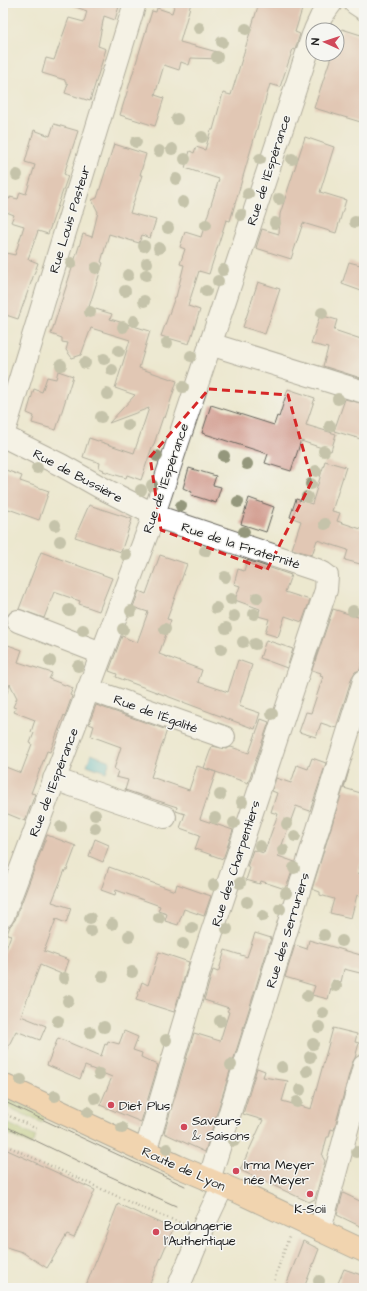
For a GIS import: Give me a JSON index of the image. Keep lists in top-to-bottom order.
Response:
{
  "streets": {
    "main road": ["Route de Lyon"],
    "street": [
      "Rue de l'Espérance",
      "Rue Louis Pasteur",
      "Rue de Bussière",
      "Rue de la Fraternité",
      "Rue de l'Égalité",
      "Rue des Charpentiers",
      "Rue des Serruriers"
    ]
  },
  "crossings": [
    ["Rue de l'Espérance", "Rue de Bussière"],
    ["Rue de l'Espérance", "Rue de la Fraternité"],
    ["Rue de l'Espérance", "Rue de l'Égalité"],
    ["Rue Louis Pasteur", "Rue de Bussière"],
    ["Rue de Bussière", "Rue de la Fraternité"],
    ["Rue de la Fraternité", "Rue des Charpentiers"],
    ["Rue des Charpentiers", "Route de Lyon"],
    ["Rue des Serruriers", "Route de Lyon"]
  ],
  "places": [
    "Diet Plus",
    "Saveurs & Saisons",
    "Irma Meyer née Meyer",
    "K-Soii",
    "Boulangerie l'Authentique"
  ],
  "north": "left"
}
